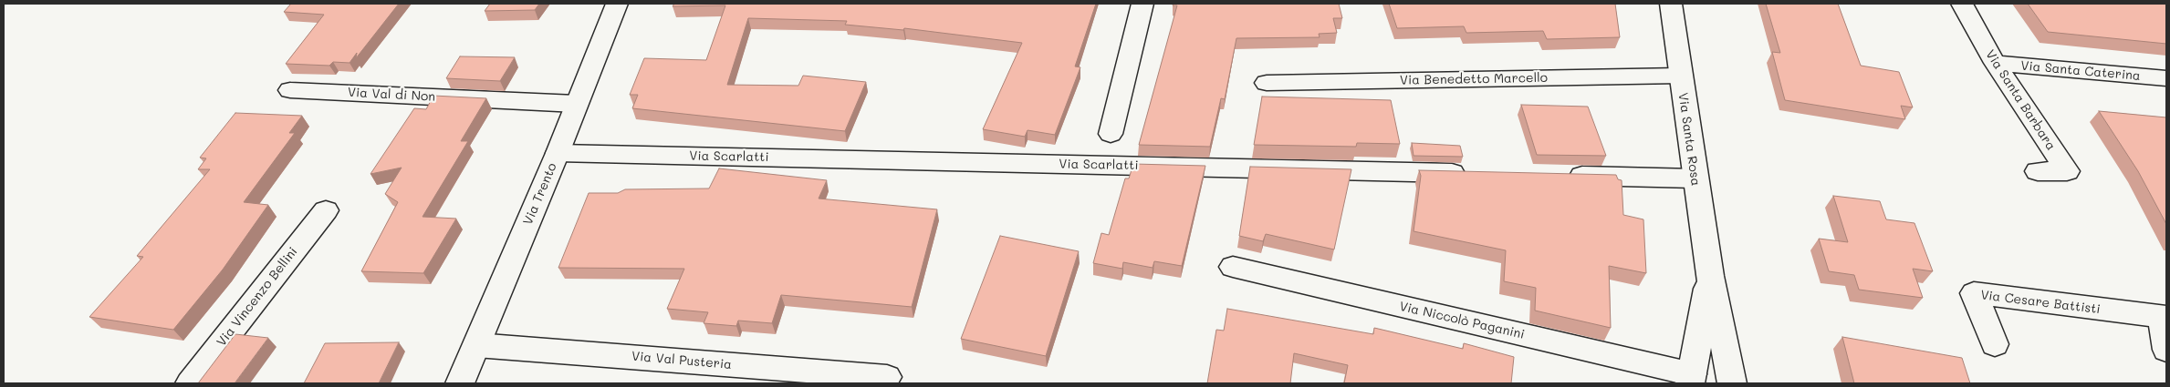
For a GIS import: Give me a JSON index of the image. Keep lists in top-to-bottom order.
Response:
{
  "streets": {
    "street": [
      "Via Santa Caterina",
      "Via Benedetto Marcello",
      "Via Val di Non",
      "Via Santa Barbara",
      "Via Santa Rosa",
      "Via Scarlatti",
      "Via Trento",
      "Via Vincenzo Bellini",
      "Via Cesare Battisti",
      "Via Niccolò Paganini",
      "Via Val Pusteria"
    ]
  },
  "crossings": [
    ["Via Santa Caterina", "Via Santa Barbara"],
    ["Via Benedetto Marcello", "Via Santa Rosa"],
    ["Via Val di Non", "Via Trento"],
    ["Via Santa Rosa", "Via Niccolò Paganini"],
    ["Via Scarlatti", "Via Trento"],
    ["Via Trento", "Via Val Pusteria"]
  ]
}
